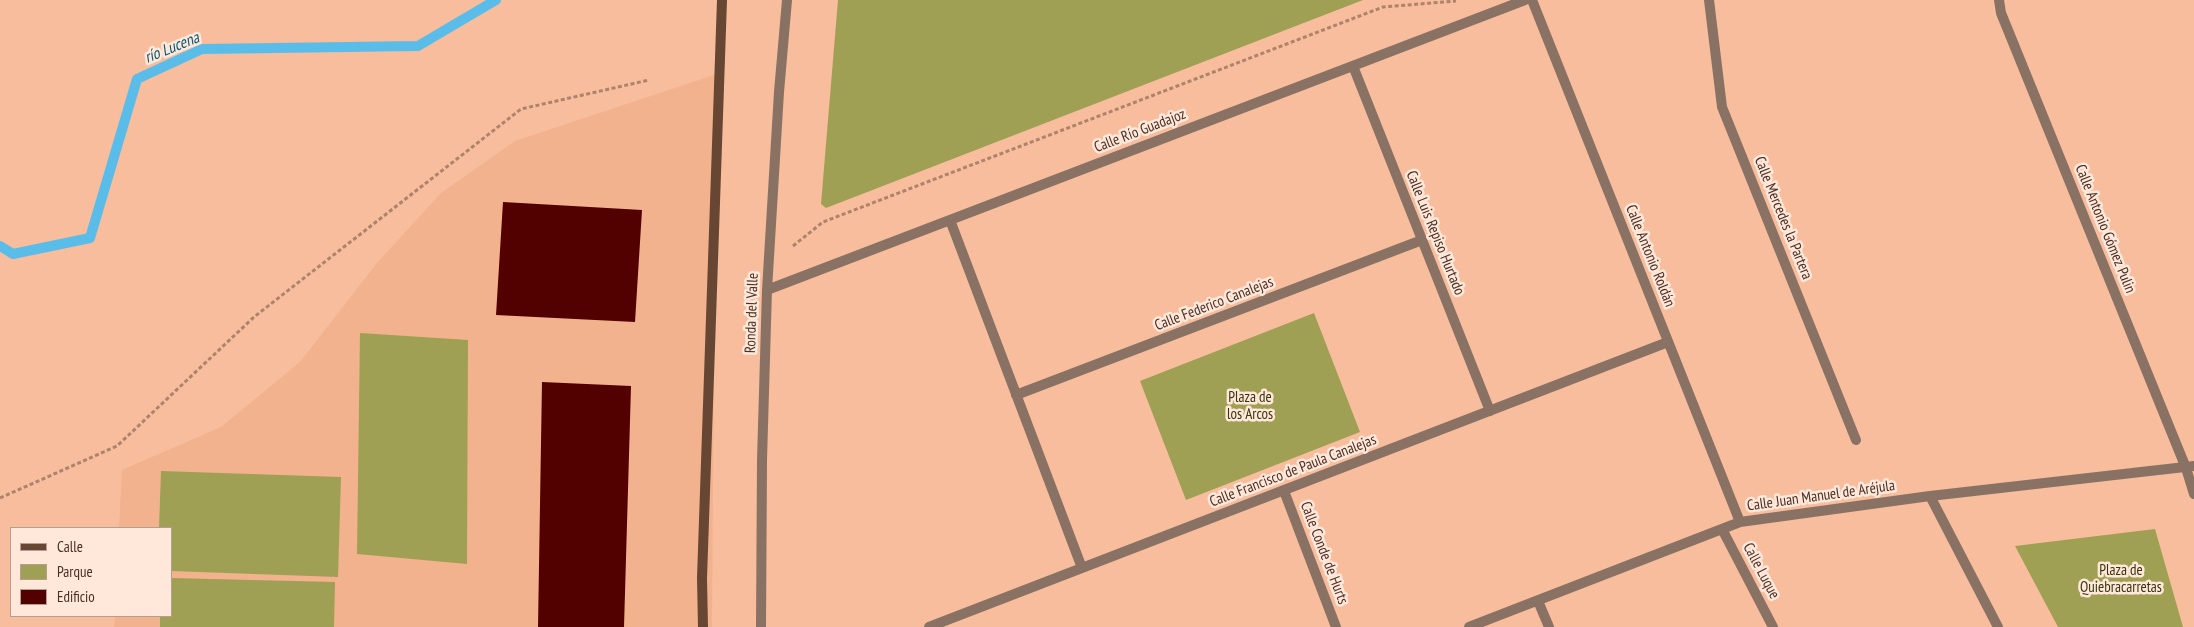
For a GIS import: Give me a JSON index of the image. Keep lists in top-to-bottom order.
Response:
{
  "streets": {
    "street": [
      "Calle Río Guadajoz",
      "Calle Mercedes la Partera",
      "Calle Antonio Gómez Pulin",
      "Calle Luis Repiso Hurtado",
      "Calle Antonio Roldán",
      "Calle Federico Canalejas",
      "Ronda del Valle",
      "Calle Francisco de Paula Canalejas",
      "Calle Juan Manuel de Aréjula",
      "Calle Conde de Hurts",
      "Calle Luque"
    ]
  },
  "crossings": [
    ["Calle Río Guadajoz", "Calle Luis Repiso Hurtado"],
    ["Calle Río Guadajoz", "Ronda del Valle"],
    ["Calle Antonio Gómez Pulin", "Calle Juan Manuel de Aréjula"],
    ["Calle Luis Repiso Hurtado", "Calle Federico Canalejas"],
    ["Calle Luis Repiso Hurtado", "Calle Francisco de Paula Canalejas"],
    ["Calle Antonio Roldán", "Calle Francisco de Paula Canalejas"],
    ["Calle Antonio Roldán", "Calle Juan Manuel de Aréjula"],
    ["Calle Francisco de Paula Canalejas", "Calle Conde de Hurts"],
    ["Calle Juan Manuel de Aréjula", "Calle Luque"]
  ],
  "water": ["río Lucena"],
  "parks": ["Plaza de los Arcos", "Plaza de Quiebracarretas"],
  "legend": ["Calle", "Parque", "Edificio"]
}
